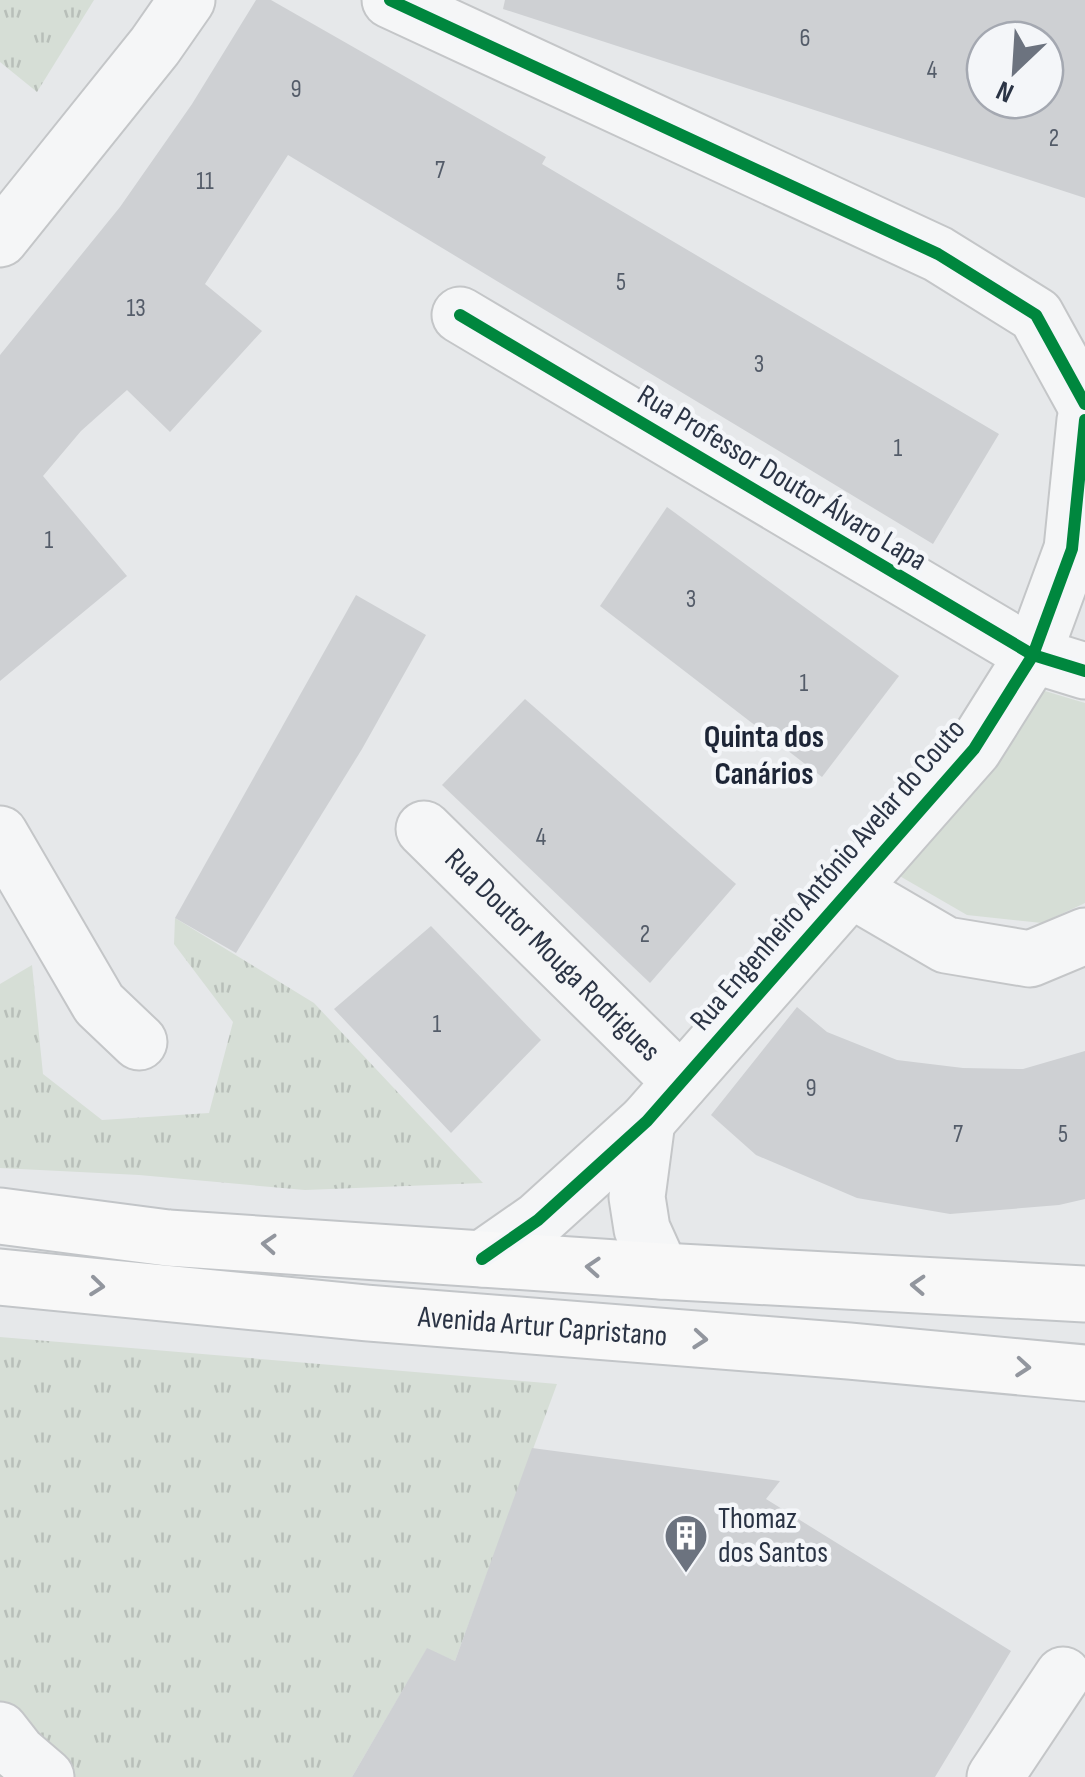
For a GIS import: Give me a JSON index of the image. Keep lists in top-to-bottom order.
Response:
{
  "streets": {
    "main road": ["Avenida Artur Capristano"],
    "street": ["Rua Professor Doutor Álvaro Lapa", "Rua Engenheiro António Avelar do Couto", "Rua Doutor Mouga Rodrigues"]
  },
  "crossings": [
    ["Rua Professor Doutor Álvaro Lapa", "Rua Engenheiro António Avelar do Couto"],
    ["Rua Engenheiro António Avelar do Couto", "Rua Doutor Mouga Rodrigues"],
    ["Rua Engenheiro António Avelar do Couto", "Avenida Artur Capristano"]
  ],
  "districts": ["Quinta dos Canários"],
  "places": {
    "building": ["Thomaz dos Santos"]
  },
  "house_numbers": [
    "6",
    "4",
    "9",
    "2",
    "7",
    "11",
    "5",
    "13",
    "3",
    "1",
    "1",
    "3",
    "1",
    "4",
    "2",
    "1",
    "9",
    "7",
    "5"
  ],
  "north": "bottom left"
}
